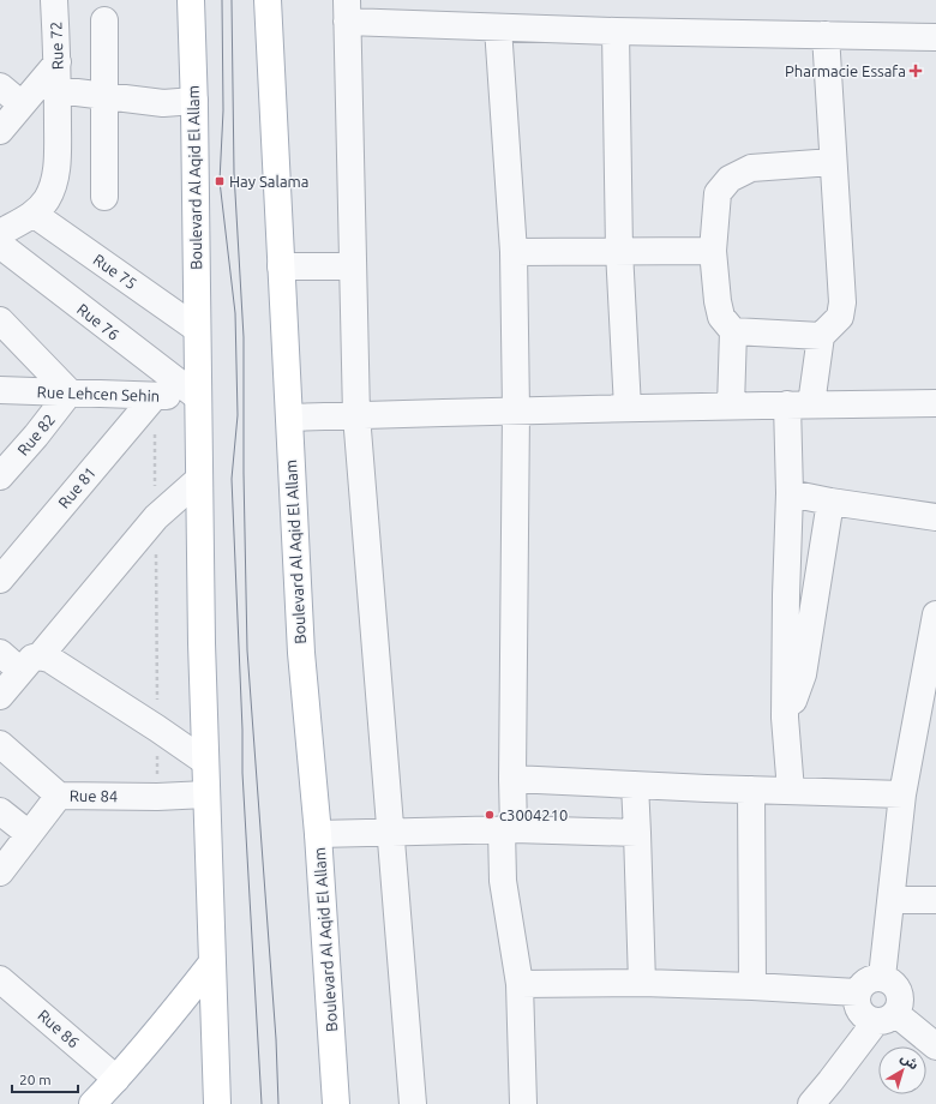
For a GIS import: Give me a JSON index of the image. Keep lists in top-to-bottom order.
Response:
{
  "streets": {
    "main road": ["Boulevard Al Aqid El Allam"],
    "street": [
      "Rue 72",
      "Rue 75",
      "Rue 76",
      "Rue Lehcen Sehin",
      "Rue 82",
      "Rue 81",
      "Rue 84",
      "Rue 86"
    ]
  },
  "crossings": [
    ["Rue 72", "Rue 75"],
    ["Boulevard Al Aqid El Allam", "Rue 75"],
    ["Boulevard Al Aqid El Allam", "Rue 76"],
    ["Boulevard Al Aqid El Allam", "Rue Lehcen Sehin"],
    ["Boulevard Al Aqid El Allam", "Rue 84"],
    ["Rue 76", "Rue Lehcen Sehin"],
    ["Rue Lehcen Sehin", "Rue 82"],
    ["Rue Lehcen Sehin", "Rue 81"]
  ],
  "places": {
    "health": ["Pharmacie Essafa"],
    "transit": ["Hay Salama"],
    "other": ["c3004210"]
  },
  "scale_bar": "20 m",
  "north": "top right"
}
